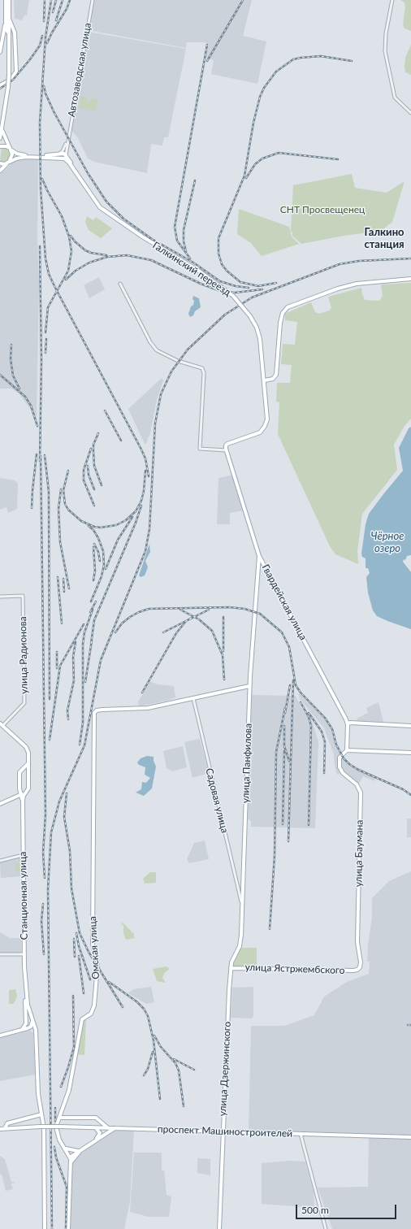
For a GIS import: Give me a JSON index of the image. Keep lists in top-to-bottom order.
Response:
{
  "streets": {
    "main road": [
      "Галкинский переезд",
      "Гвардейская улица",
      "улица Панфилова",
      "улица Баумана",
      "Станционная улица",
      "Омская улица",
      "улица Ястржембского",
      "улица Дзержинского",
      "проспект Машиностроителей"
    ],
    "street": ["Автозаводская улица", "улица Радионова", "Садовая улица"]
  },
  "crossings": [
    ["Автозаводская улица", "Галкинский переезд"],
    ["Галкинский переезд", "Гвардейская улица"],
    ["Гвардейская улица", "улица Панфилова"],
    ["Гвардейская улица", "улица Баумана"],
    ["улица Панфилова", "Садовая улица"],
    ["улица Панфилова", "улица Ястржембского"],
    ["улица Панфилова", "улица Дзержинского"],
    ["Садовая улица", "Омская улица"],
    ["улица Баумана", "улица Ястржембского"],
    ["улица Ястржембского", "улица Дзержинского"],
    ["улица Дзержинского", "проспект Машиностроителей"]
  ],
  "districts": ["Галкино станция"],
  "water": ["Чёрное озеро"],
  "parks": ["СНТ Просвещенец"],
  "scale_bar": "500 m"
}
